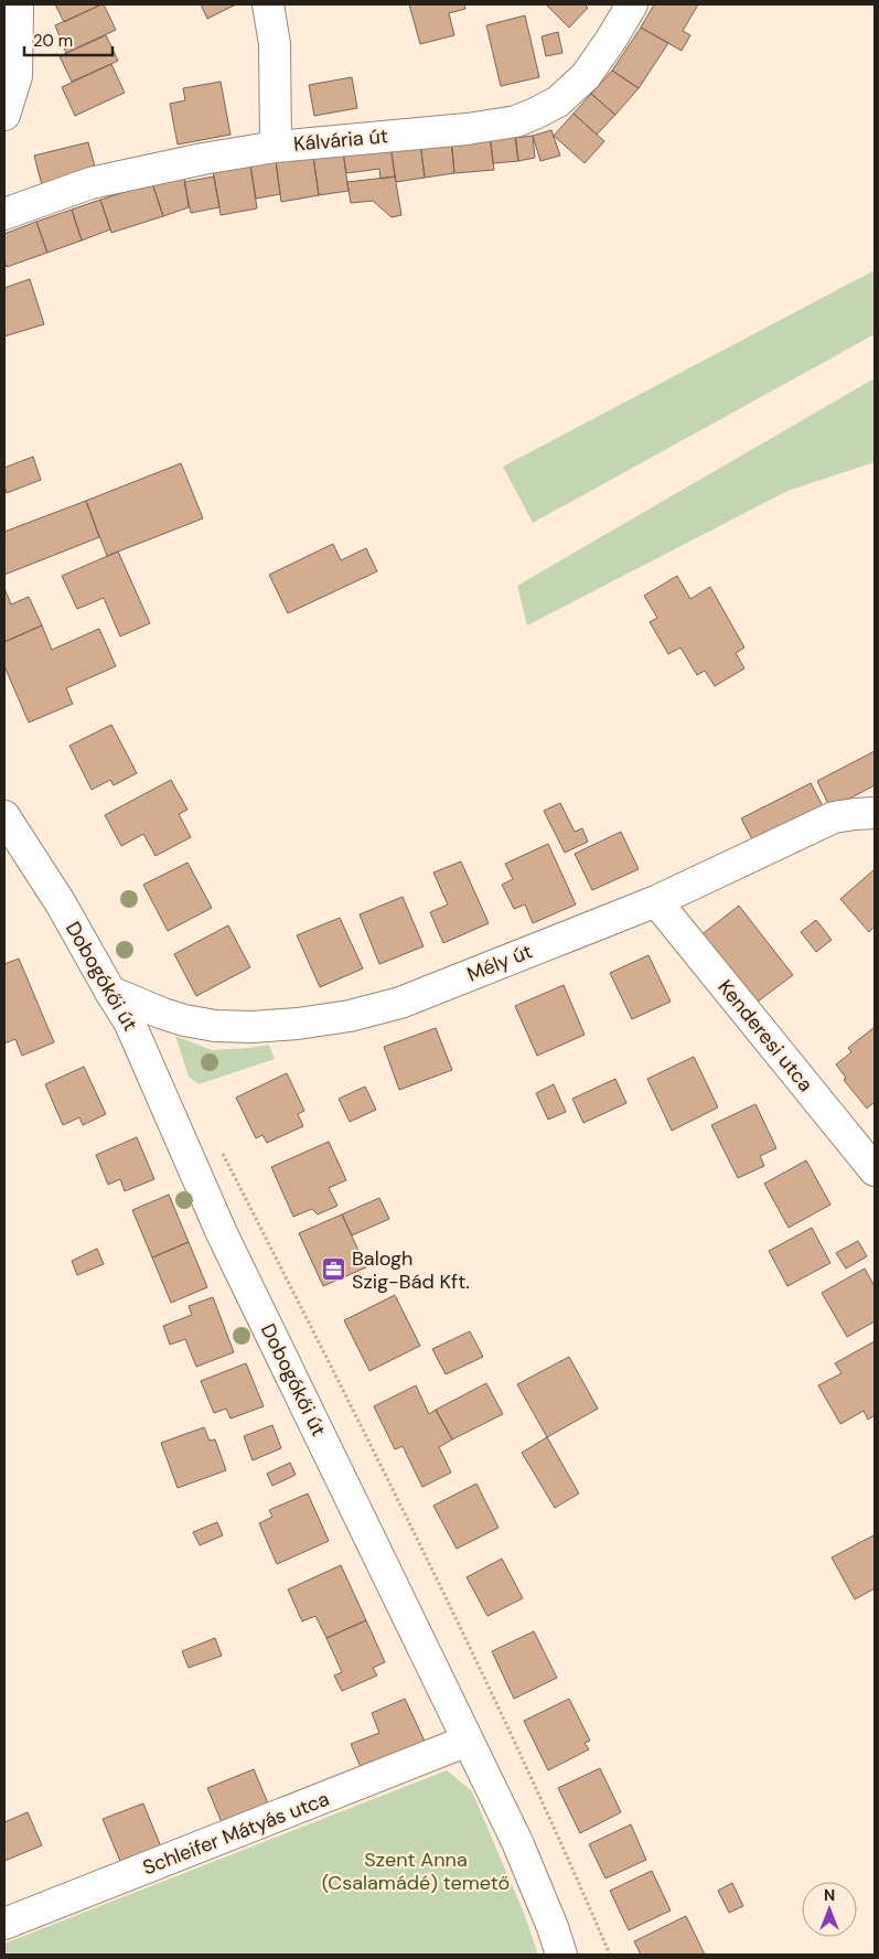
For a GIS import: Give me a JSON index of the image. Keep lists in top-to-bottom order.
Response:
{
  "streets": {
    "street": [
      "Kálvária út",
      "Mély út",
      "Dobogókői út",
      "Kenderesi utca",
      "Schleifer Mátyás utca"
    ]
  },
  "crossings": [
    ["Mély út", "Dobogókői út"],
    ["Mély út", "Kenderesi utca"],
    ["Dobogókői út", "Schleifer Mátyás utca"]
  ],
  "parks": ["Szent Anna (Csalamádé) temető"],
  "places": {
    "office": ["Balogh Szig-Bád Kft."]
  },
  "scale_bar": "20 m",
  "north": "top"
}
